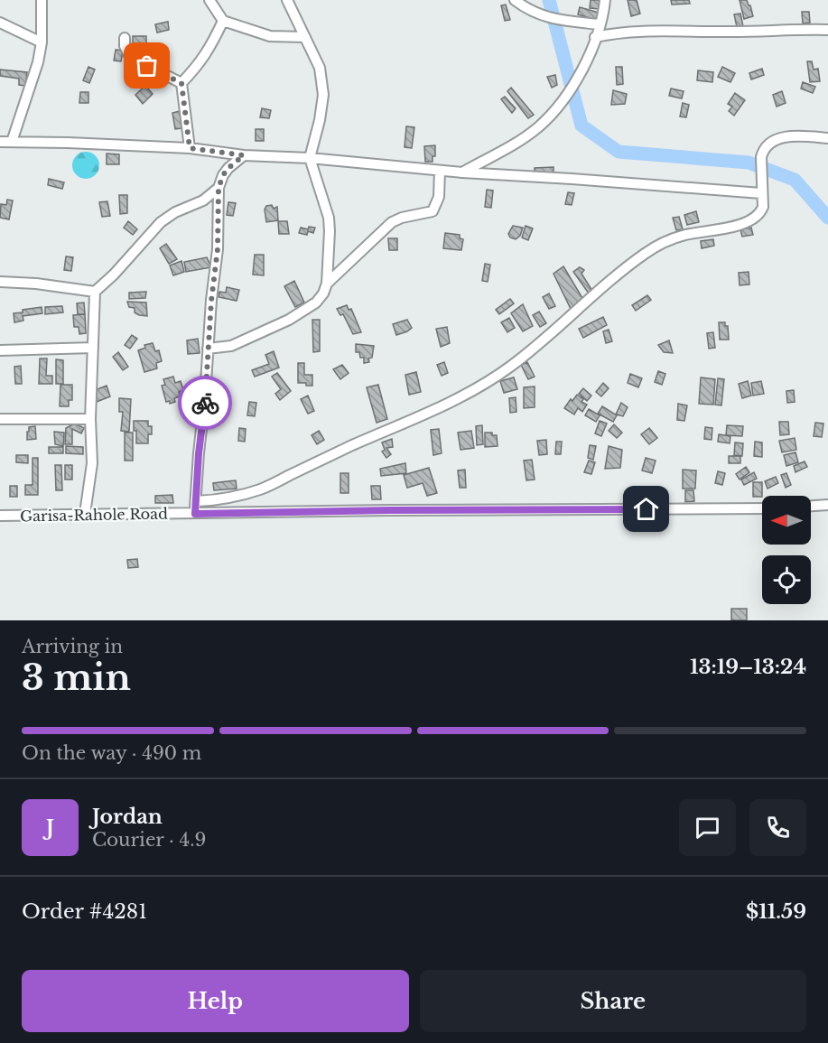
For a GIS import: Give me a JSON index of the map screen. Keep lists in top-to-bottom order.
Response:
{
  "streets": {
    "street": ["Garisa-Rahole Road"]
  },
  "north": "left",
  "page": {
    "heading": ["3 min", "Arriving in", "13:19–13:24"],
    "panel": [
      "Jordan",
      "Courier · 4.9",
      "Order #4281",
      "$11.59"
    ],
    "bar": "On the way · 490 m",
    "round": "J",
    "buttons": ["Help", "Share"]
  }
}
